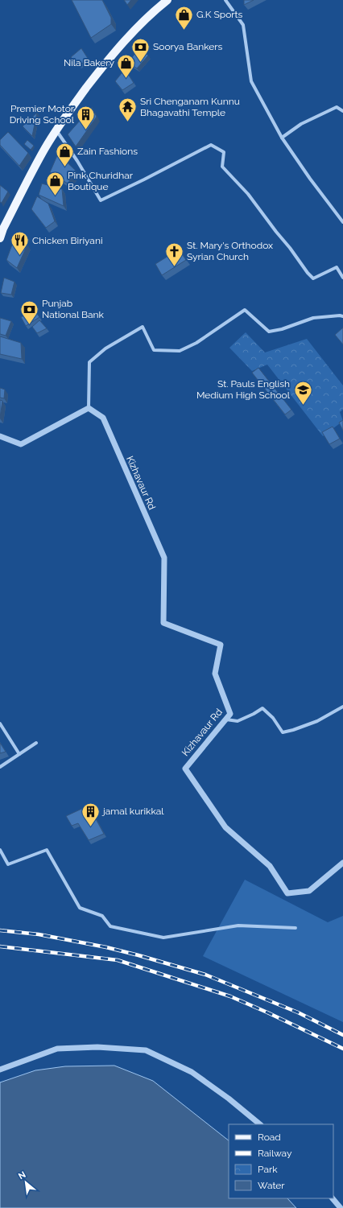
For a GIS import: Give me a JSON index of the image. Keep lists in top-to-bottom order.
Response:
{
  "streets": {
    "street": ["Kizhavaur Rd"]
  },
  "places": {
    "shop": [
      "G.K Sports",
      "Nila Bakery",
      "Zain Fashions",
      "Pink Churidhar Boutique"
    ],
    "bank": ["Soorya Bankers", "Punjab National Bank"],
    "temple": ["Sri Chenganam Kunnu Bhagavathi Temple"],
    "building": ["Premier Motor Driving School", "jamal kurikkal"],
    "restaurant": ["Chicken Biriyani"],
    "church": ["St. Mary's Orthodox Syrian Church"],
    "school or university": ["St. Pauls English Medium High School"]
  },
  "legend": [
    "Road",
    "Railway",
    "Park",
    "Water"
  ],
  "north": "top left"
}
